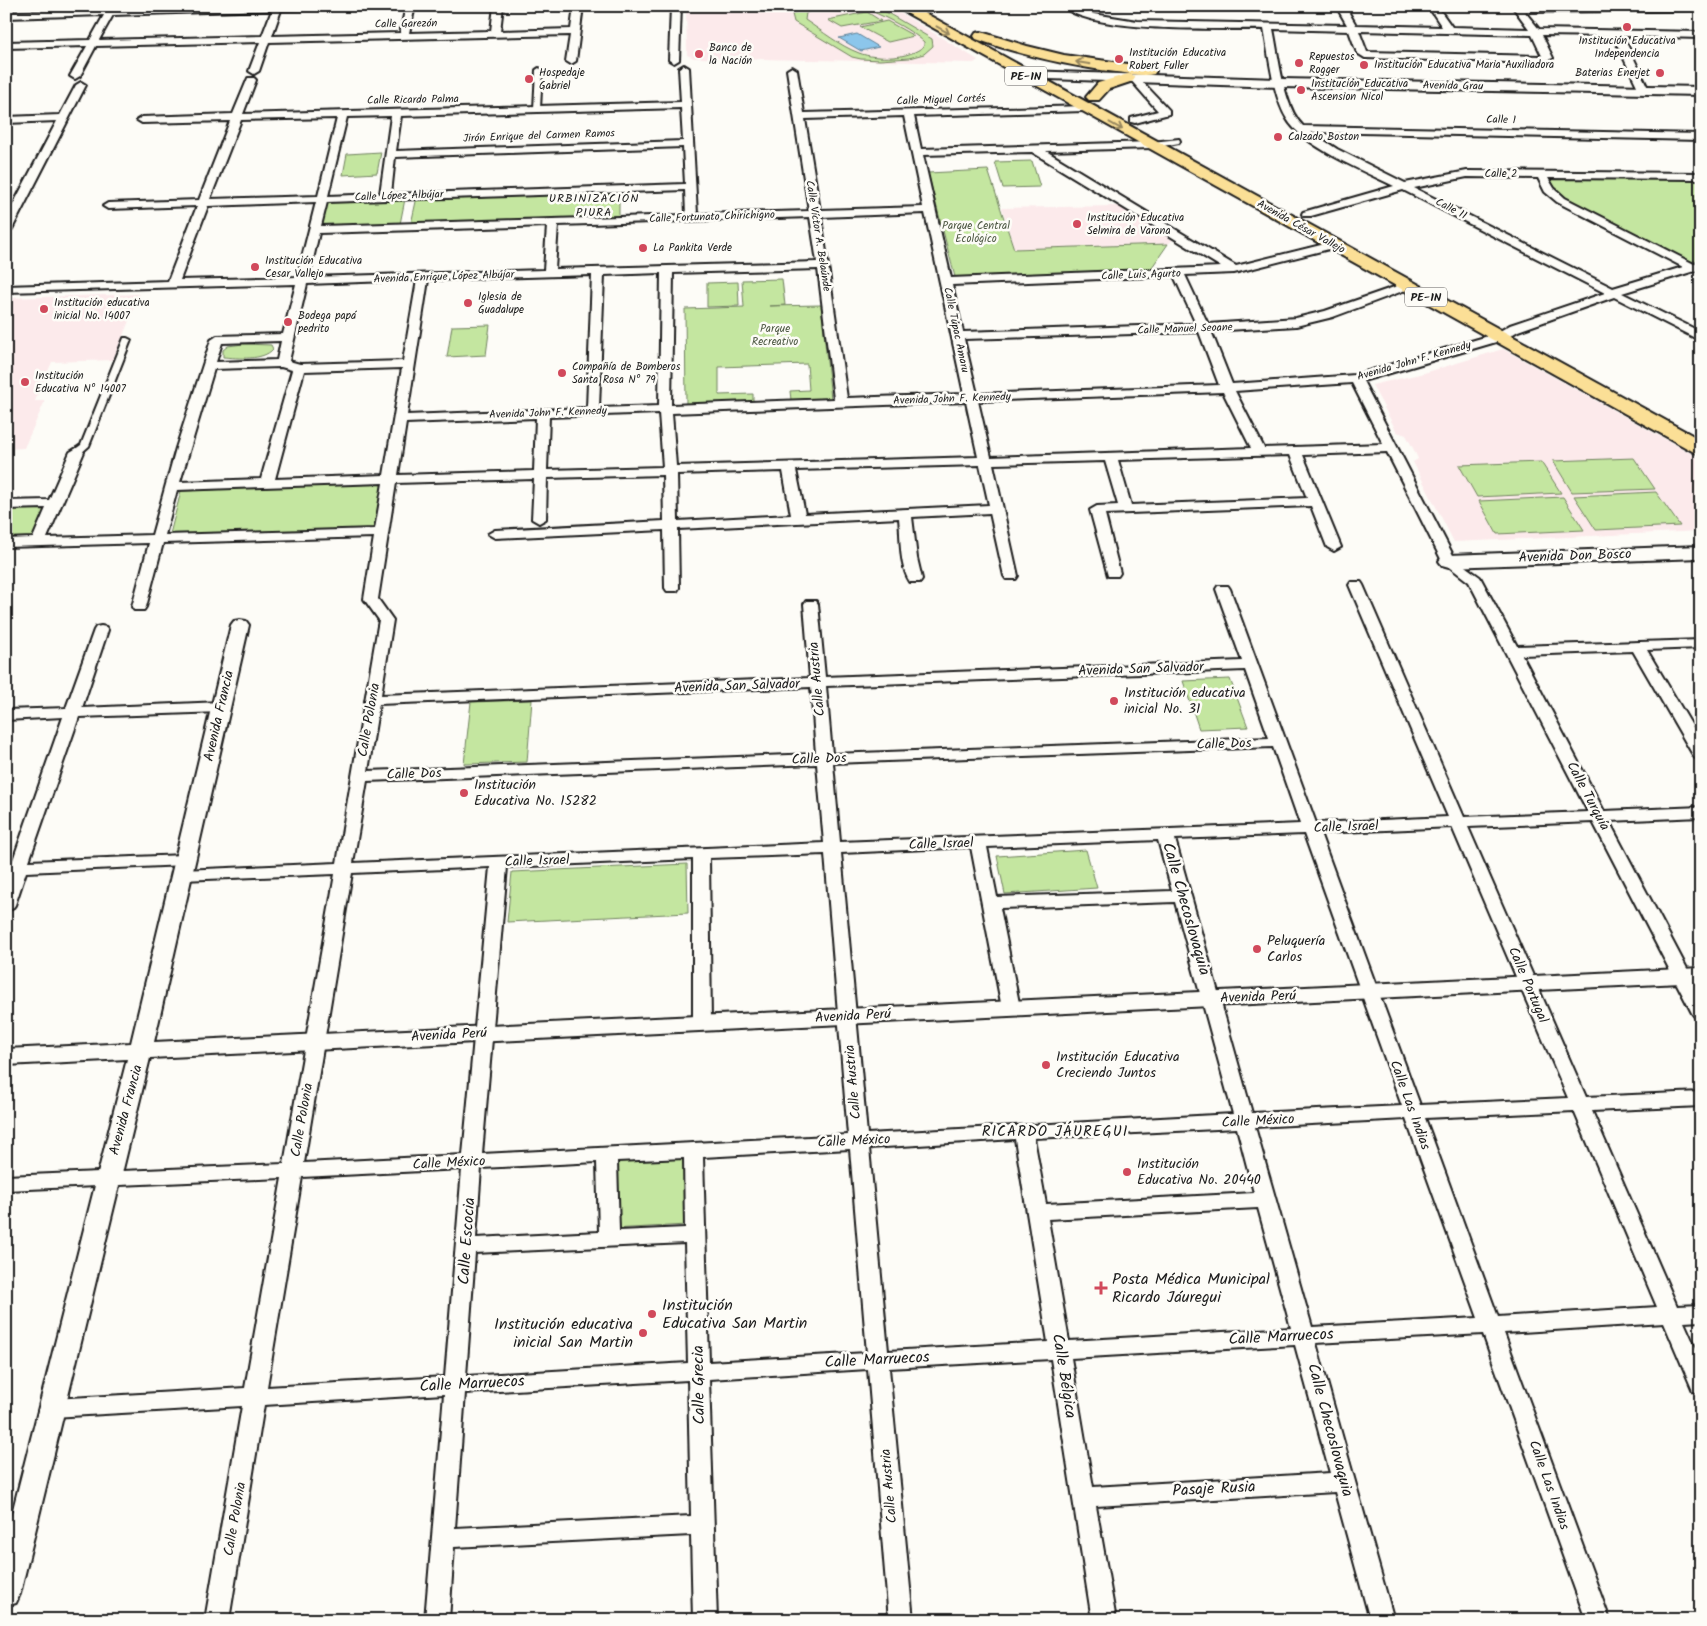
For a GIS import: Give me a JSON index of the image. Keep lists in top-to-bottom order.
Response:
{
  "streets": {
    "main road": [
      "PE-1N",
      "Avenida Grau",
      "Avenida César Vallejo",
      "Avenida Don Bosco"
    ],
    "street": [
      "Calle Garezón",
      "Calle Ricardo Palma",
      "Calle Miguel Cortés",
      "Calle 1",
      "Jirón Enrique del Carmen Ramos",
      "Calle 2",
      "Calle López Albújar",
      "Calle 11",
      "Calle Fortunato Chirichigno",
      "Calle Víctor A. Belaúnde",
      "Calle Luis Agurto",
      "Avenida Enrique López Albújar",
      "Calle Manuel Seoane",
      "Calle Túpac Amaru",
      "Avenida John F. Kennedy",
      "Avenida San Salvador",
      "Calle Austria",
      "Avenida Francia",
      "Calle Polonia",
      "Calle Dos",
      "Calle Turquía",
      "Calle Israel",
      "Calle Checoslovaquia",
      "Calle Portugal",
      "Avenida Perú",
      "Calle Las Indias",
      "Calle México",
      "Calle Escocia",
      "Calle Marruecos",
      "Calle Bélgica",
      "Calle Grecia",
      "Pasaje Rusia"
    ]
  },
  "crossings": [
    ["Avenida Grau", "Calle 11"],
    ["Avenida Grau", "Avenida César Vallejo"],
    ["Calle Miguel Cortés", "Avenida César Vallejo"],
    ["Calle Miguel Cortés", "Calle Víctor A. Belaúnde"],
    ["Calle Miguel Cortés", "Calle Túpac Amaru"],
    ["Calle 1", "Calle 11"],
    ["Calle 2", "Calle 11"],
    ["Calle 2", "Avenida César Vallejo"],
    ["Calle Fortunato Chirichigno", "Calle Víctor A. Belaúnde"],
    ["Calle Fortunato Chirichigno", "Calle Túpac Amaru"],
    ["Avenida César Vallejo", "Calle Luis Agurto"],
    ["Avenida César Vallejo", "Calle Manuel Seoane"],
    ["Avenida César Vallejo", "Avenida John F. Kennedy"],
    ["Calle Víctor A. Belaúnde", "Avenida Enrique López Albújar"],
    ["Calle Víctor A. Belaúnde", "Avenida John F. Kennedy"],
    ["Calle Luis Agurto", "Calle Túpac Amaru"],
    ["Calle Manuel Seoane", "Calle Túpac Amaru"],
    ["Calle Túpac Amaru", "Avenida John F. Kennedy"],
    ["Avenida Don Bosco", "Calle Turquía"],
    ["Avenida San Salvador", "Calle Austria"],
    ["Avenida San Salvador", "Calle Polonia"],
    ["Avenida San Salvador", "Calle Las Indias"],
    ["Calle Austria", "Calle Dos"],
    ["Calle Austria", "Calle Israel"],
    ["Calle Austria", "Avenida Perú"],
    ["Calle Austria", "Calle México"],
    ["Calle Austria", "Calle Marruecos"],
    ["Avenida Francia", "Calle Israel"],
    ["Avenida Francia", "Avenida Perú"],
    ["Avenida Francia", "Calle México"],
    ["Avenida Francia", "Calle Marruecos"],
    ["Calle Polonia", "Calle Dos"],
    ["Calle Polonia", "Calle Israel"],
    ["Calle Polonia", "Avenida Perú"],
    ["Calle Polonia", "Calle México"],
    ["Calle Polonia", "Calle Marruecos"],
    ["Calle Dos", "Calle Las Indias"],
    ["Calle Turquía", "Calle Israel"],
    ["Calle Turquía", "Avenida Perú"],
    ["Calle Israel", "Calle Checoslovaquia"],
    ["Calle Israel", "Calle Portugal"],
    ["Calle Israel", "Calle Las Indias"],
    ["Calle Israel", "Calle Escocia"],
    ["Calle Checoslovaquia", "Avenida Perú"],
    ["Calle Checoslovaquia", "Calle México"],
    ["Calle Checoslovaquia", "Calle Marruecos"],
    ["Calle Checoslovaquia", "Pasaje Rusia"],
    ["Calle Portugal", "Avenida Perú"],
    ["Calle Portugal", "Calle México"],
    ["Calle Portugal", "Calle Marruecos"],
    ["Avenida Perú", "Calle Las Indias"],
    ["Avenida Perú", "Calle Escocia"],
    ["Calle Las Indias", "Calle México"],
    ["Calle Las Indias", "Calle Marruecos"],
    ["Calle México", "Calle Escocia"],
    ["Calle México", "Calle Bélgica"],
    ["Calle México", "Calle Grecia"],
    ["Calle Escocia", "Calle Marruecos"],
    ["Calle Marruecos", "Calle Bélgica"],
    ["Calle Marruecos", "Calle Grecia"],
    ["Calle Bélgica", "Pasaje Rusia"]
  ],
  "districts": ["URBINIZACIÓN PIURA", "RICARDO JÁUREGUI"],
  "parks": ["Parque Central Ecológico", "Parque Recreativo"],
  "places": {
    "other": [
      "Institución Educativa Independencia",
      "Banco de la Nación",
      "Institución Educativa Robert Fuller",
      "Repuestos Rogger",
      "Institución Educativa Maria Auxiliadora",
      "Baterias Enerjet",
      "Hospedaje Gabriel",
      "Institución Educativa Ascension Nicol",
      "Calzado Boston",
      "Institución Educativa Selmira de Varona",
      "La Pankita Verde",
      "Institución Educativa Cesar Vallejo",
      "Iglesia de Guadalupe",
      "Institución educativa inicial No. 14007",
      "Bodega papá pedrito",
      "Compañía de Bomberos Santa Rosa Nº 79",
      "Institución Educativa Nº 14007",
      "Institución educativa inicial No. 31",
      "Institución Educativa No. 15282",
      "Peluquería Carlos",
      "Institución Educativa Creciendo Juntos",
      "Institución Educativa No. 20440",
      "Institución Educativa San Martin",
      "Institución educativa inicial San Martin"
    ],
    "health": ["Posta Médica Municipal Ricardo Jáuregui"]
  }
}
